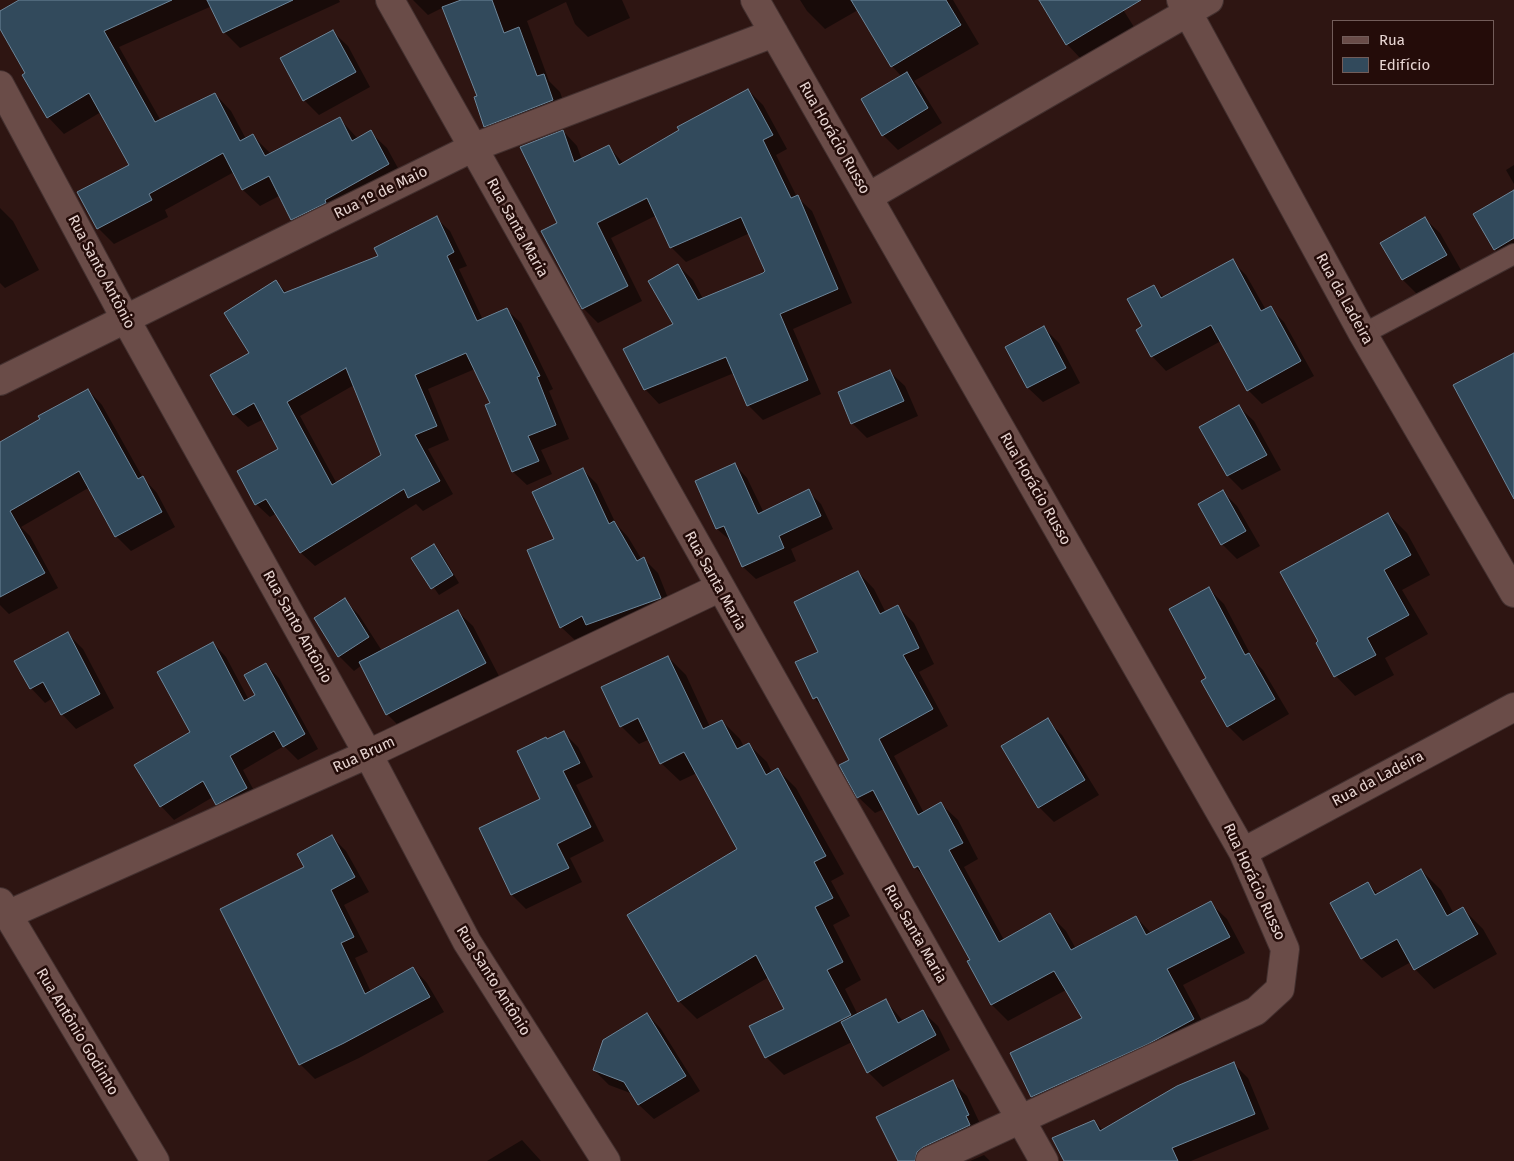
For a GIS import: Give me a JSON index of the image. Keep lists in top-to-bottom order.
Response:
{
  "streets": {
    "street": [
      "Rua Horácio Russo",
      "Rua 1º de Maio",
      "Rua Santa Maria",
      "Rua Santo Antônio",
      "Rua da Ladeira",
      "Rua Brum",
      "Rua Antônio Godinho"
    ]
  },
  "crossings": [
    ["Rua Horácio Russo", "Rua 1º de Maio"],
    ["Rua Horácio Russo", "Rua Santa Maria"],
    ["Rua Horácio Russo", "Rua da Ladeira"],
    ["Rua 1º de Maio", "Rua Santa Maria"],
    ["Rua 1º de Maio", "Rua Santo Antônio"],
    ["Rua Santa Maria", "Rua Brum"],
    ["Rua Santo Antônio", "Rua Brum"],
    ["Rua Brum", "Rua Antônio Godinho"]
  ],
  "legend": ["Rua", "Edifício"]
}
